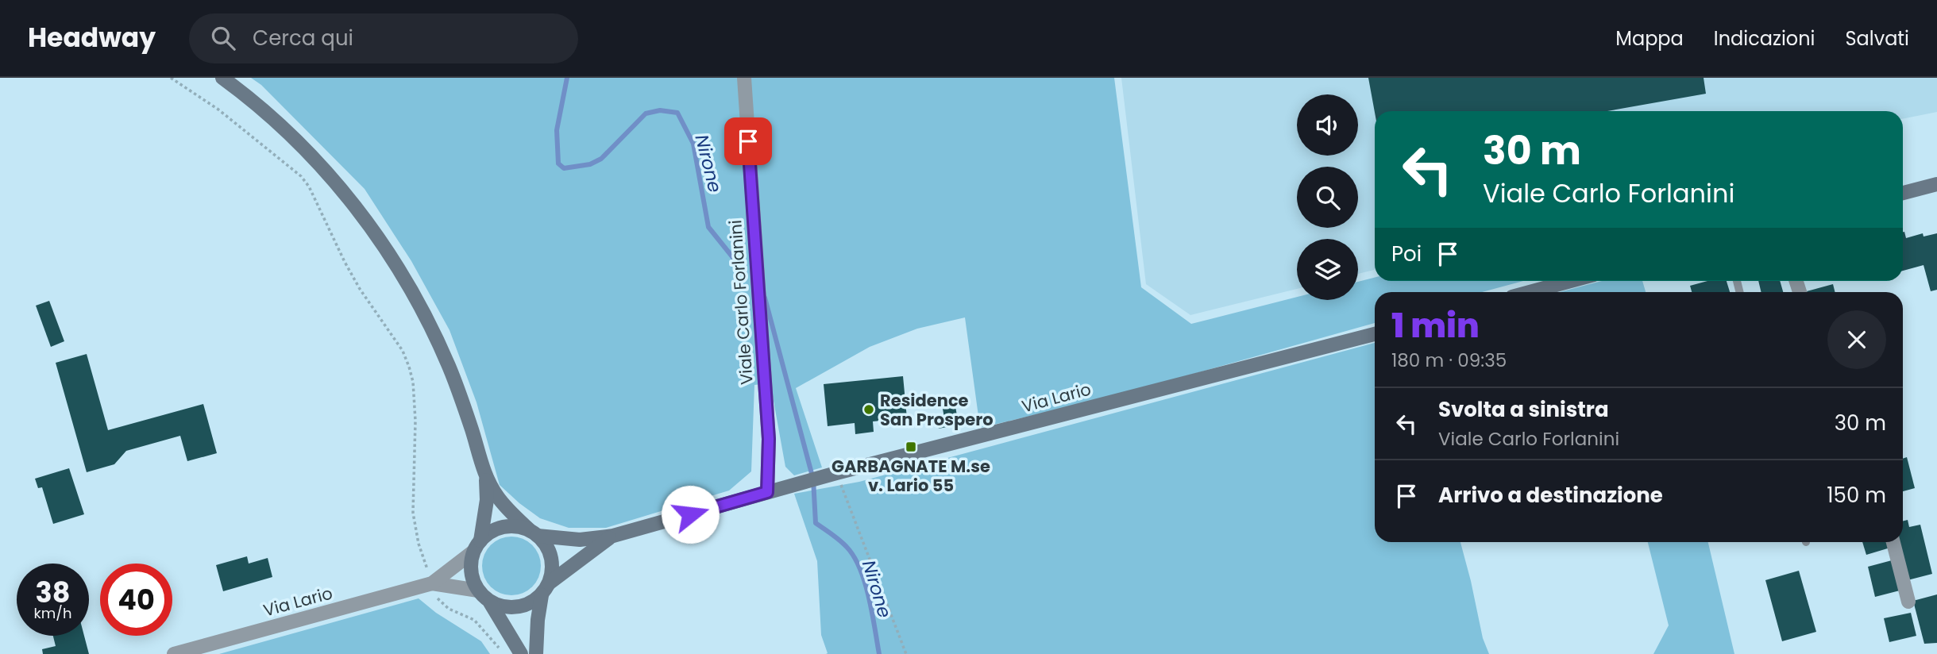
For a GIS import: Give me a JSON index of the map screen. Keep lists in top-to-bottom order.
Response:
{
  "streets": {
    "street": ["Viale Carlo Forlanini", "Via Lario"]
  },
  "crossings": [
    ["Viale Carlo Forlanini", "Via Lario"]
  ],
  "water": ["Nirone"],
  "places": {
    "other": ["Residence San Prospero"],
    "transit": ["GARBAGNATE M.se v. Lario 55"]
  },
  "page": {
    "header": "Headway",
    "search": "Cerca qui",
    "nav": ["Mappa", "Indicazioni", "Salvati"],
    "turn": ["30 m", "Viale Carlo Forlanini"],
    "then": "Poi",
    "heading": ["1 min", "180 m · 09:35"],
    "list": [
      {
        "name": "Svolta a sinistra",
        "note": "Viale Carlo Forlanini",
        "value": "30 m"
      },
      {
        "name": "Arrivo a destinazione",
        "value": "150 m"
      }
    ],
    "speed": "38 km/h",
    "limit": "40"
  }
}
